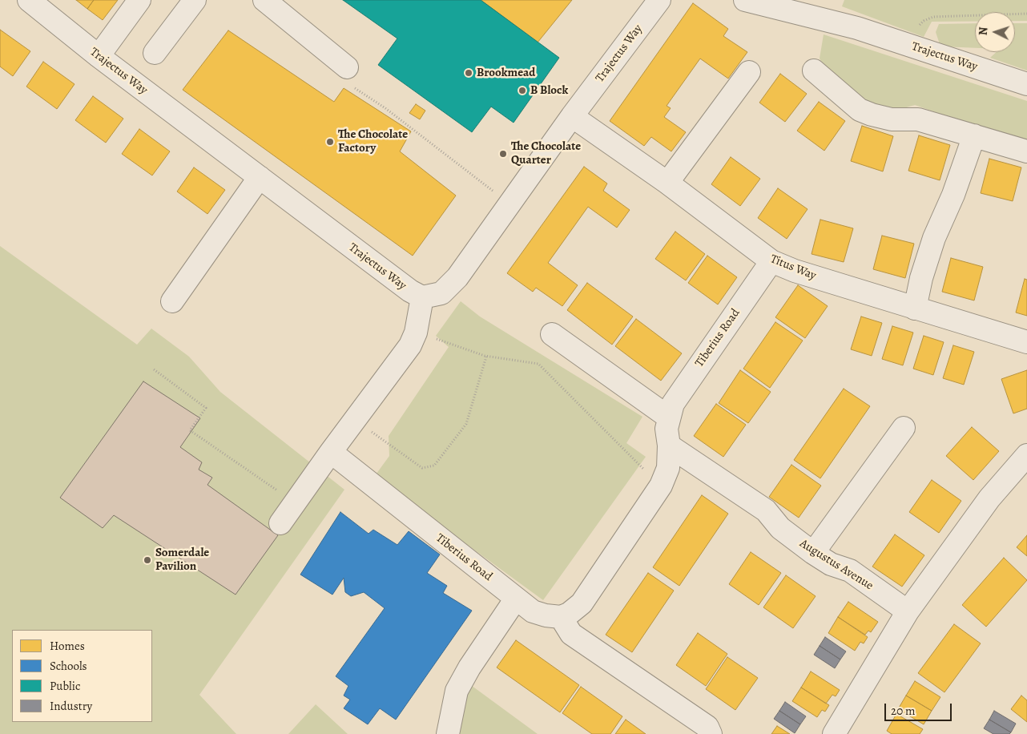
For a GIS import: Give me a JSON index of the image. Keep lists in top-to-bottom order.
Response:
{
  "streets": {
    "street": [
      "Trajectus Way",
      "Titus Way",
      "Tiberius Road",
      "Augustus Avenue"
    ]
  },
  "crossings": [
    ["Trajectus Way", "Titus Way"],
    ["Titus Way", "Tiberius Road"],
    ["Tiberius Road", "Augustus Avenue"]
  ],
  "places": [
    "Brookmead",
    "B Block",
    "The Chocolate Factory",
    "The Chocolate Quarter",
    "Somerdale Pavilion"
  ],
  "legend": [
    "Homes",
    "Schools",
    "Public",
    "Industry"
  ],
  "scale_bar": "20 m",
  "north": "left"
}
